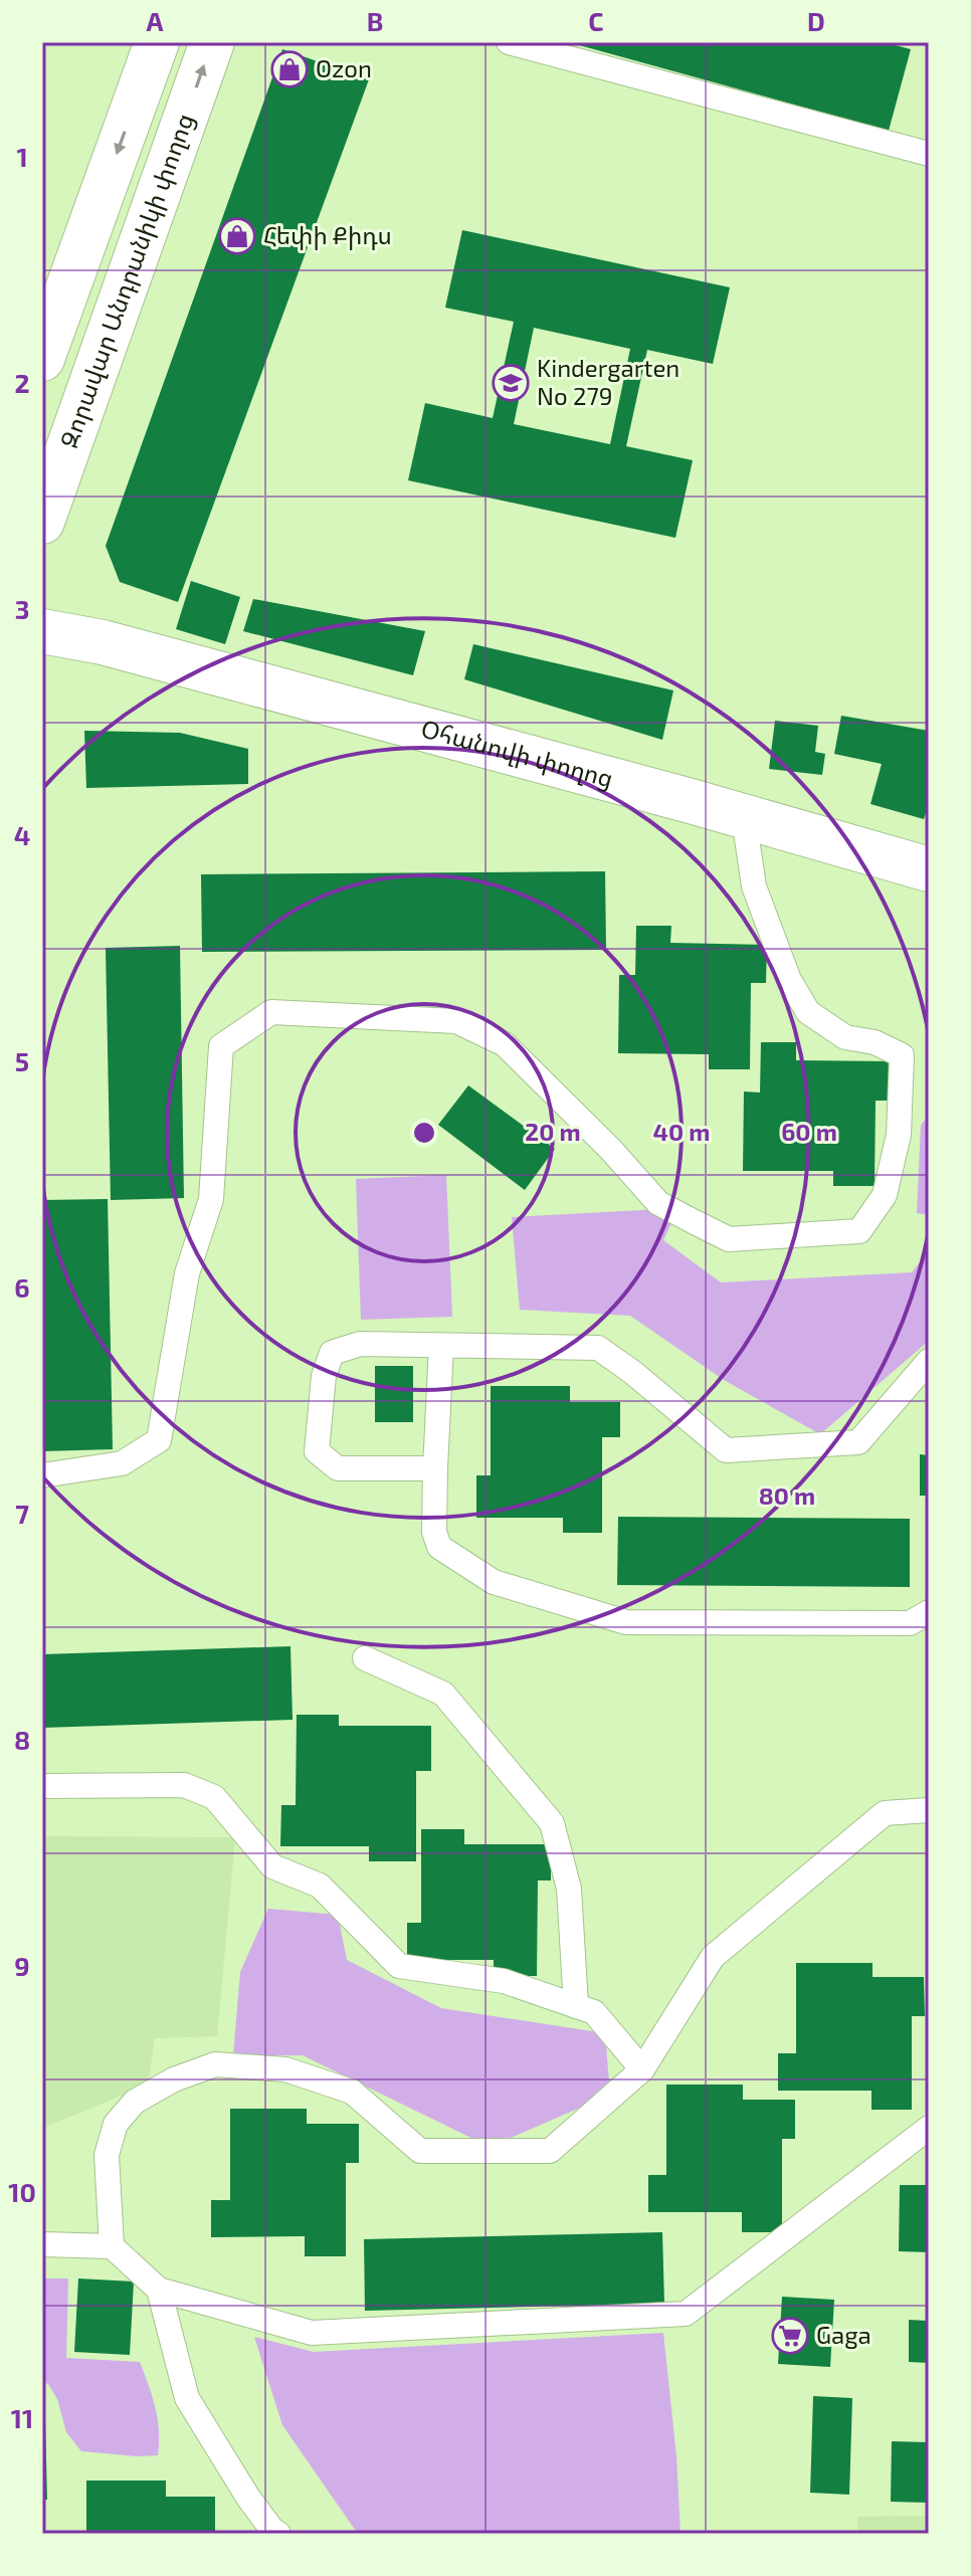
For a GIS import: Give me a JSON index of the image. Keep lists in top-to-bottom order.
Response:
{
  "streets": {
    "street": ["Զորավար Անդրանիկի փողոց", "Օհանովի փողոց"]
  },
  "places": {
    "shop": ["Ozon", "Հեփի Քիդս"],
    "school or university": ["Kindergarten No 279"],
    "supermarket": ["Gaga"]
  },
  "grid": {
    "columns": [
      "A",
      "B",
      "C",
      "D"
    ],
    "rows": [
      "1",
      "2",
      "3",
      "4",
      "5",
      "6",
      "7",
      "8",
      "9",
      "10",
      "11"
    ]
  },
  "rings": [
    "20 m",
    "40 m",
    "60 m",
    "80 m"
  ]
}
